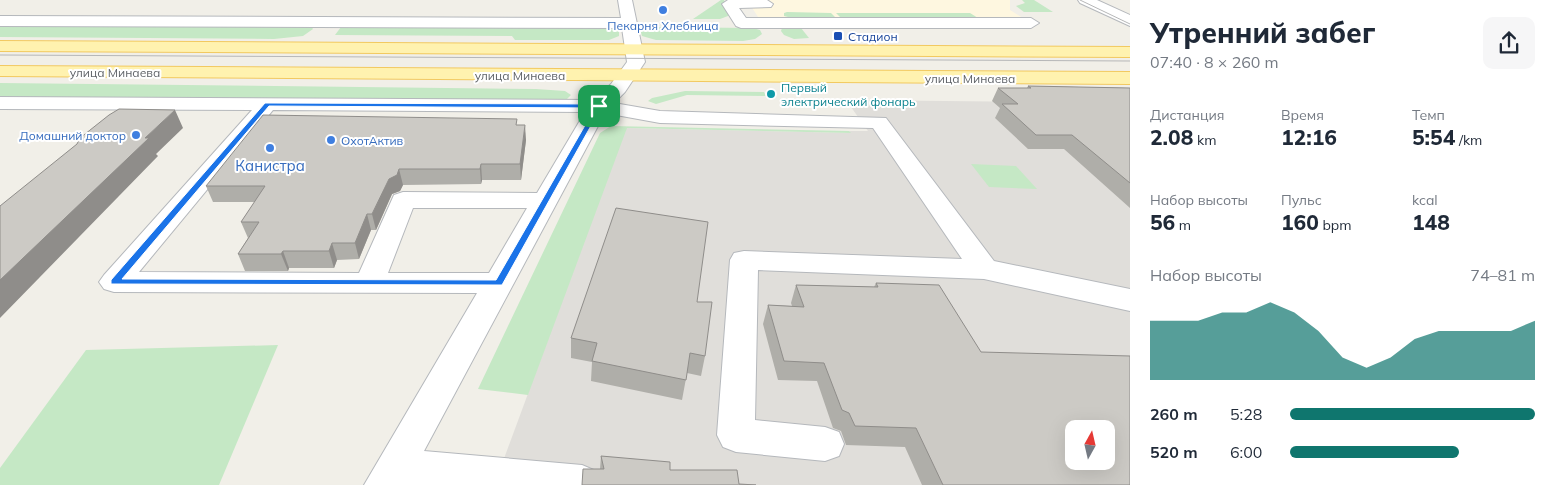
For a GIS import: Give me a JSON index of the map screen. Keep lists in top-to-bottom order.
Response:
{
  "streets": {
    "main road": ["улица Минаева"]
  },
  "places": {
    "other": [
      "Пекарня Хлебница",
      "Первый электрический фонарь",
      "Домашний доктор",
      "ОхотАктив",
      "Канистра"
    ],
    "transit": ["Стадион"]
  },
  "north": "top",
  "page": {
    "heading": ["Утренний забег", "07:40 · 8 × 260 m"],
    "stats": [
      ["Дистанция", "2.08 km"],
      ["Время", "12:16"],
      ["Темп", "5:54 /km"],
      ["Набор высоты", "56 m"],
      ["Пульс", "160 bpm"],
      ["kcal", "148"]
    ],
    "chart": ["Набор высоты", "74–81 m"],
    "list": [
      {
        "name": "260 m",
        "note": "5:28"
      },
      {
        "name": "520 m",
        "note": "6:00"
      }
    ]
  }
}
